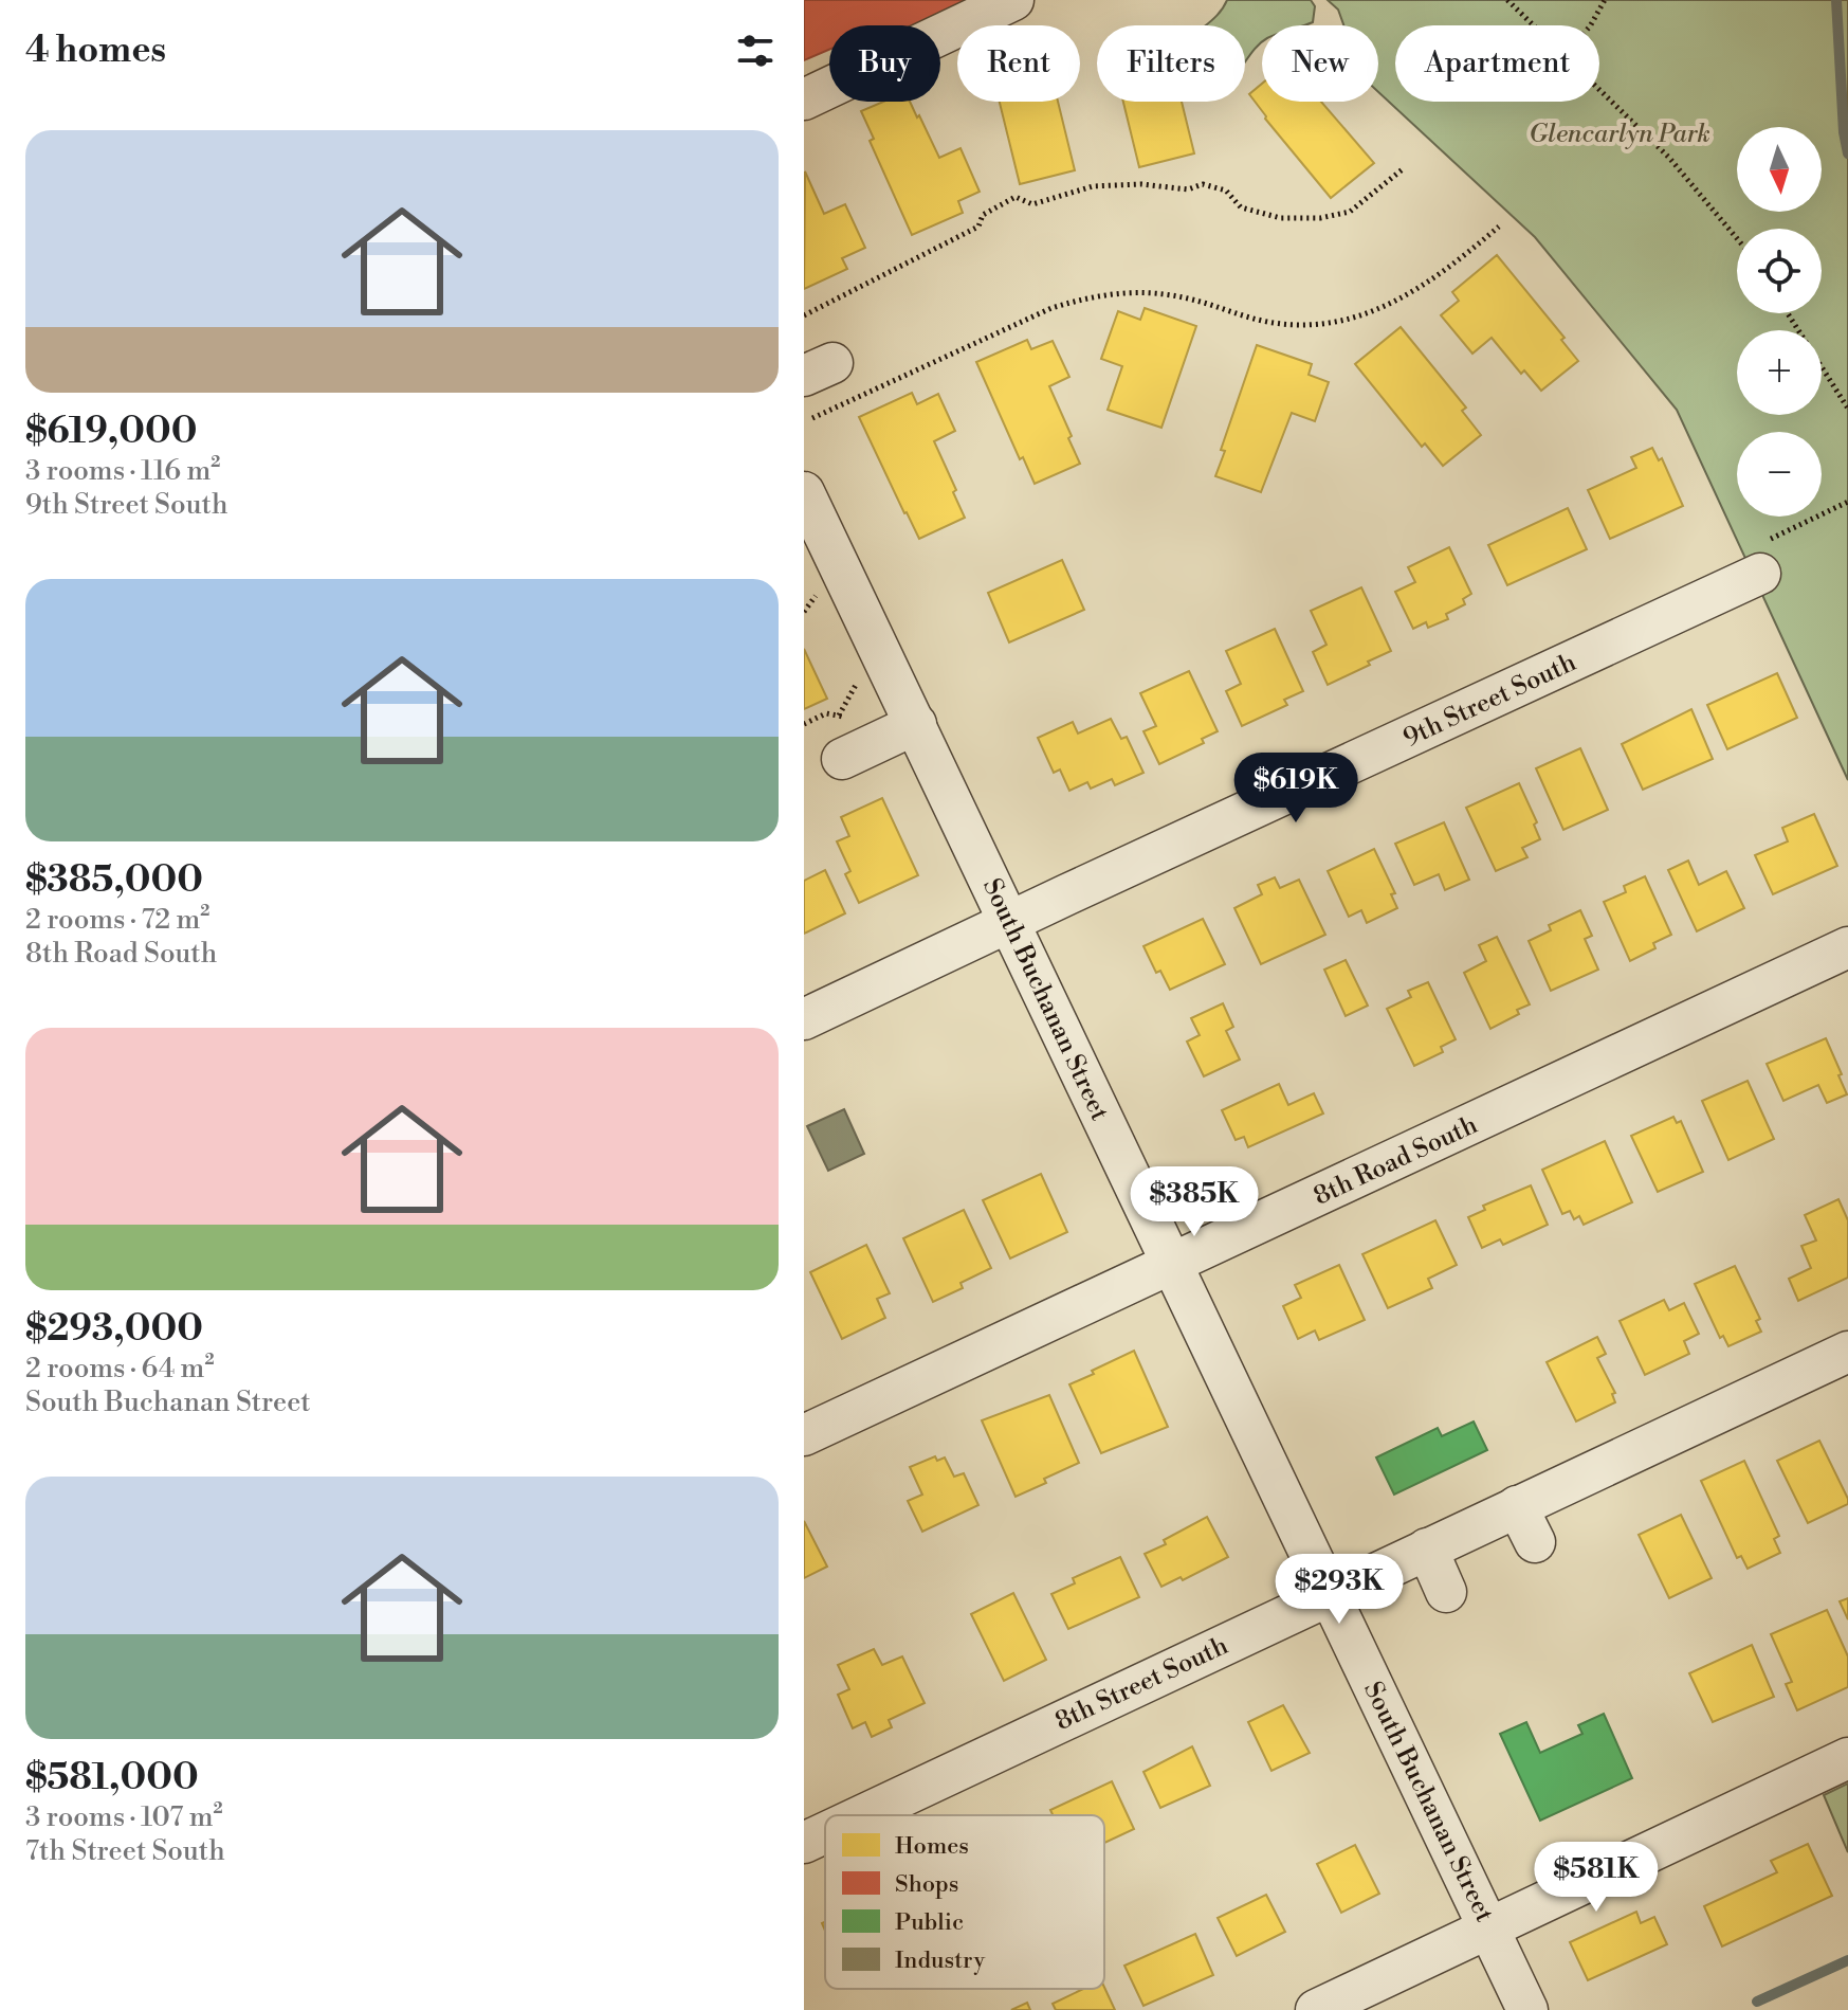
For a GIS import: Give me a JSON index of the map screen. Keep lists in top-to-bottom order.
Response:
{
  "streets": {
    "street": [
      "9th Street South",
      "South Buchanan Street",
      "8th Road South",
      "8th Street South"
    ]
  },
  "crossings": [
    ["9th Street South", "South Buchanan Street"],
    ["South Buchanan Street", "8th Road South"],
    ["South Buchanan Street", "8th Street South"]
  ],
  "parks": ["Glencarlyn Park"],
  "legend": [
    "Homes",
    "Shops",
    "Public",
    "Industry"
  ],
  "north": "bottom",
  "page": {
    "heading": "4 homes",
    "chip": [
      "Buy",
      "Rent",
      "Filters",
      "New",
      "Apartment"
    ],
    "list": [
      {
        "name": "$619,000",
        "note": "3 rooms · 116 m² · 9th Street South"
      },
      {
        "name": "$385,000",
        "note": "2 rooms · 72 m² · 8th Road South"
      },
      {
        "name": "$293,000",
        "note": "2 rooms · 64 m² · South Buchanan Street"
      },
      {
        "name": "$581,000",
        "note": "3 rooms · 107 m² · 7th Street South"
      }
    ],
    "map_buttons": ["+", "−"],
    "price": [
      "$619K",
      "$385K",
      "$293K",
      "$581K"
    ]
  }
}
